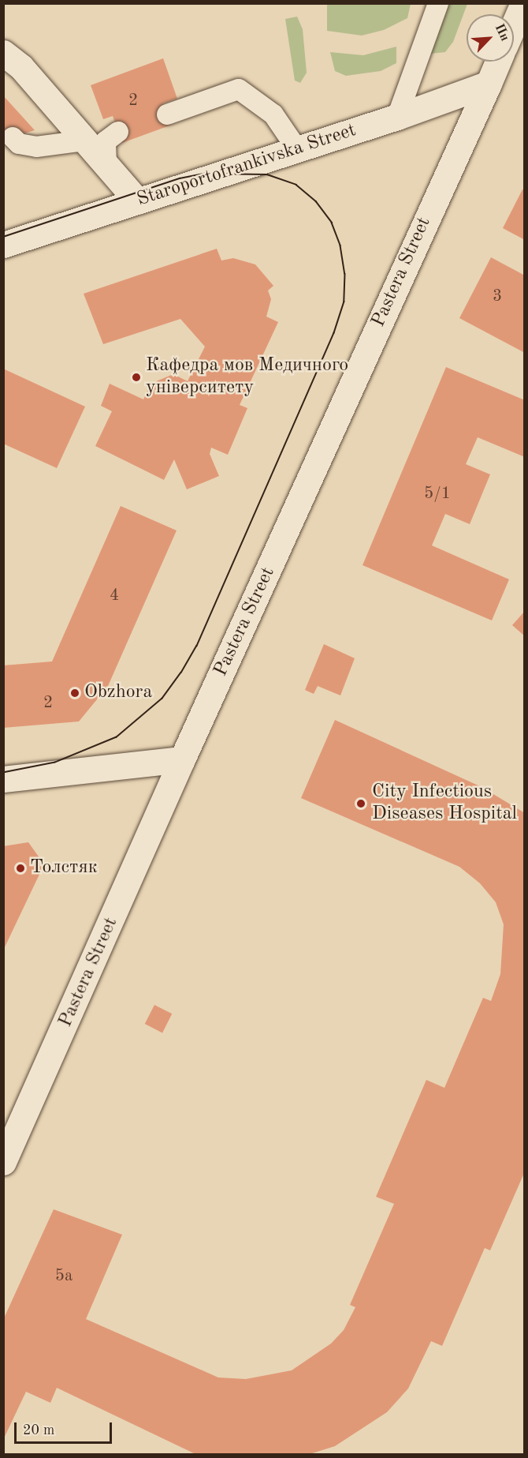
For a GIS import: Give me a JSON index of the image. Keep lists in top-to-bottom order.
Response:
{
  "streets": {
    "street": ["Staroportofrankivska Street", "Pastera Street"]
  },
  "crossings": [
    ["Staroportofrankivska Street", "Pastera Street"]
  ],
  "places": [
    "Кафедра мов Медичного університету",
    "Obzhora",
    "City Infectious Diseases Hospital",
    "Толстяк"
  ],
  "house_numbers": [
    "2",
    "3",
    "5/1",
    "4",
    "2",
    "5а"
  ],
  "scale_bar": "20 m",
  "north": "top right"
}
